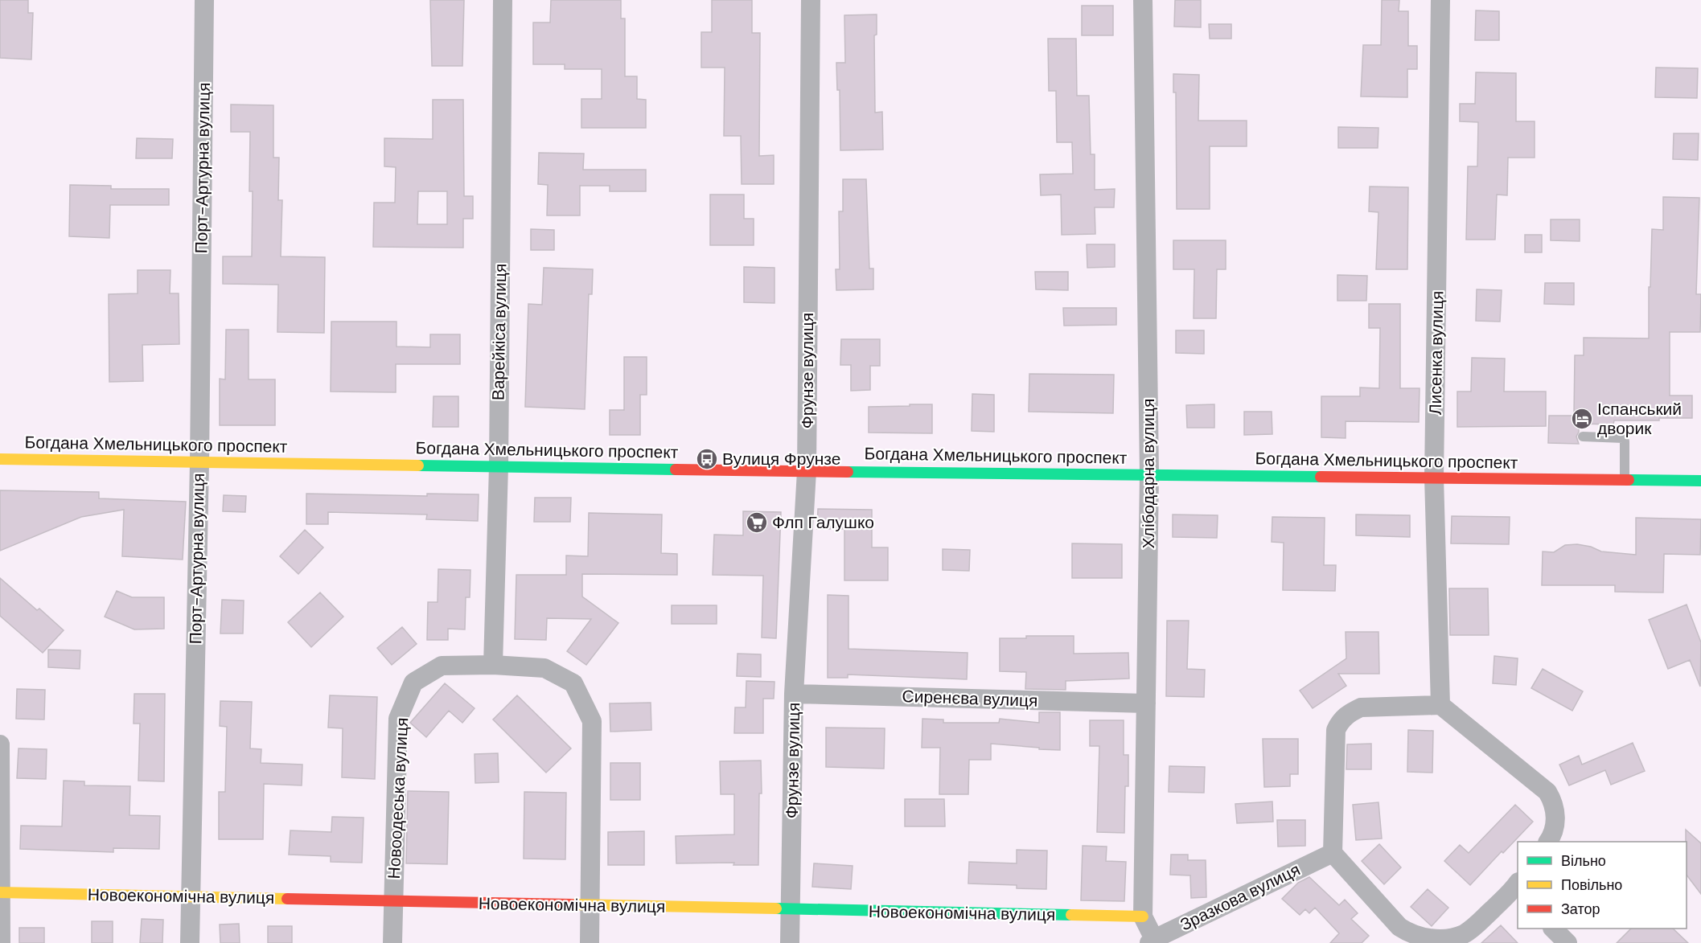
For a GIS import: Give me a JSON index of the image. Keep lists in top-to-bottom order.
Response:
{
  "streets": {
    "main road": ["Богдана Хмельницького проспект", "Новоекономічна вулиця"],
    "street": [
      "Порт-Артурна вулиця",
      "Варейкіса вулиця",
      "Лисенка вулиця",
      "Фрунзе вулиця",
      "Хлібодарна вулиця",
      "Сиренєва вулиця",
      "Новоодеська вулиця",
      "Зразкова вулиця"
    ]
  },
  "crossings": [
    ["Порт-Артурна вулиця", "Богдана Хмельницького проспект"],
    ["Порт-Артурна вулиця", "Новоекономічна вулиця"],
    ["Варейкіса вулиця", "Богдана Хмельницького проспект"],
    ["Варейкіса вулиця", "Новоодеська вулиця"],
    ["Лисенка вулиця", "Богдана Хмельницького проспект"],
    ["Фрунзе вулиця", "Богдана Хмельницького проспект"],
    ["Фрунзе вулиця", "Сиренєва вулиця"],
    ["Фрунзе вулиця", "Новоекономічна вулиця"],
    ["Богдана Хмельницького проспект", "Хлібодарна вулиця"],
    ["Хлібодарна вулиця", "Сиренєва вулиця"],
    ["Хлібодарна вулиця", "Новоекономічна вулиця"],
    ["Хлібодарна вулиця", "Зразкова вулиця"],
    ["Новоодеська вулиця", "Новоекономічна вулиця"]
  ],
  "places": {
    "hotel": ["Іспанський дворик"],
    "bus stop": ["Вулиця Фрунзе"],
    "supermarket": ["Флп Галушко"]
  },
  "legend": ["Вільно", "Повільно", "Затор"]
}
